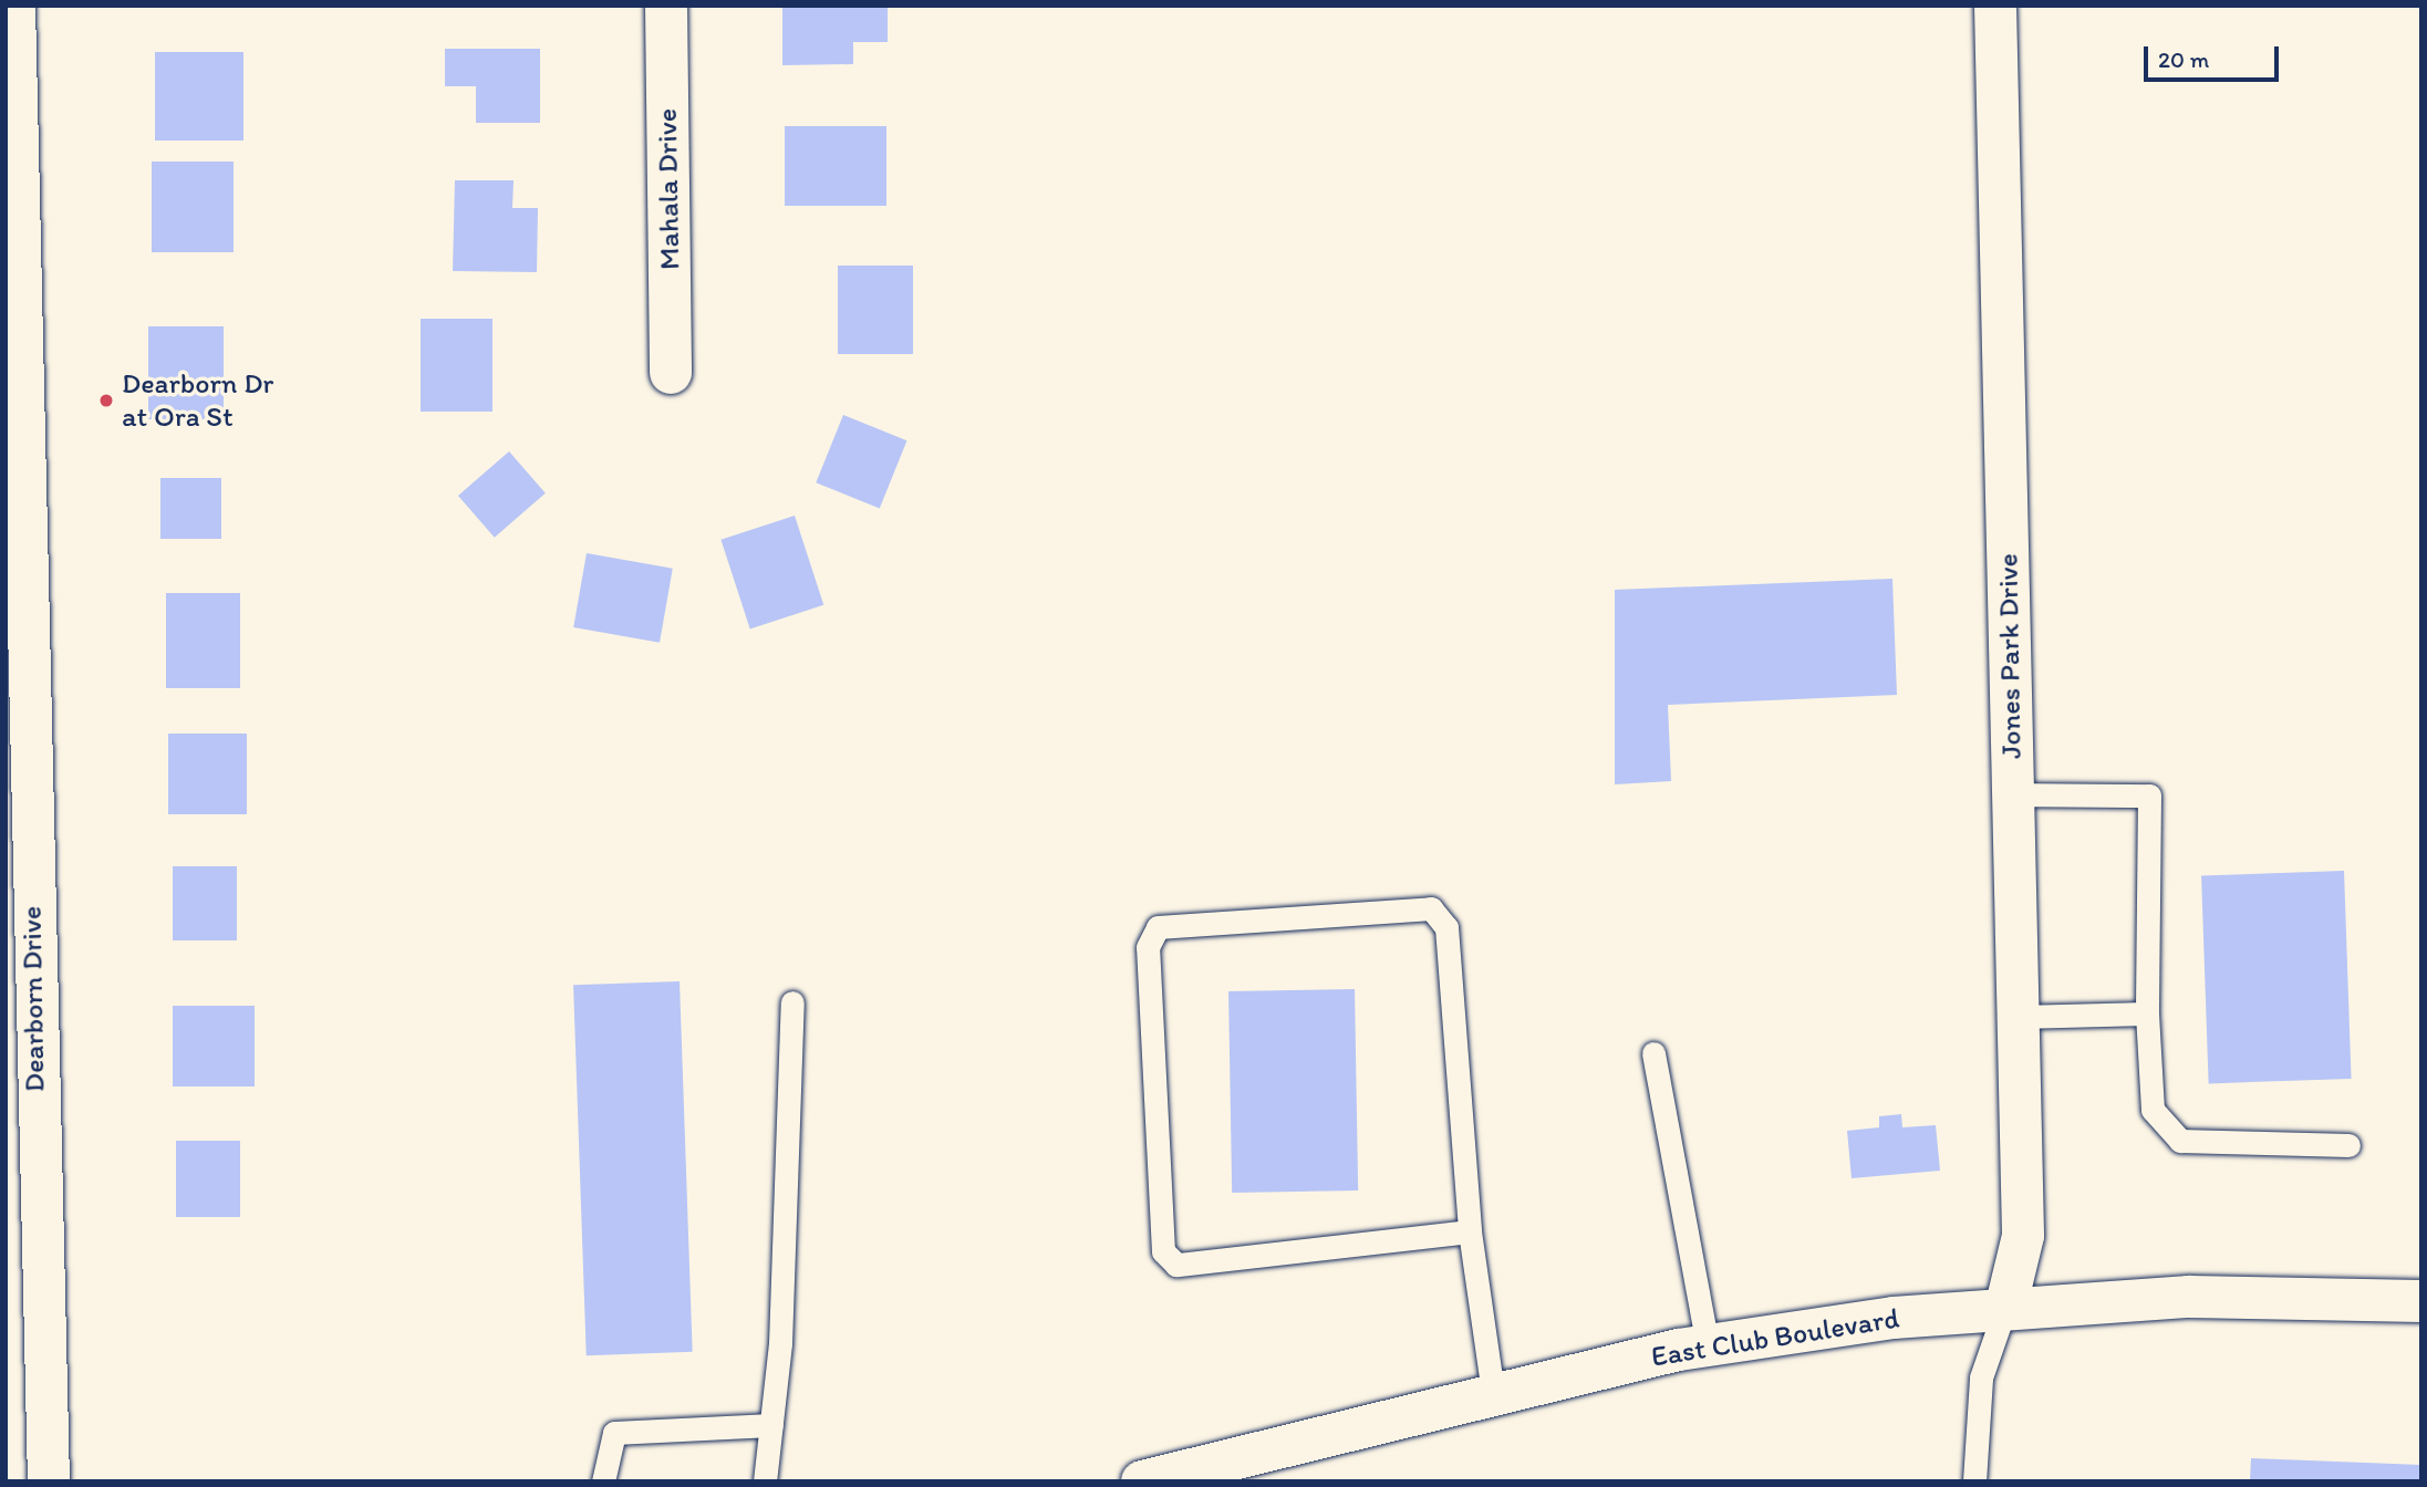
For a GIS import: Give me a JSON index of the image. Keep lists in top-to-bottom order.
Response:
{
  "streets": {
    "street": [
      "Mahala Drive",
      "Jones Park Drive",
      "Dearborn Drive",
      "East Club Boulevard"
    ]
  },
  "crossings": [
    ["Jones Park Drive", "East Club Boulevard"]
  ],
  "places": ["Dearborn Dr at Ora St"],
  "scale_bar": "20 m"
}
